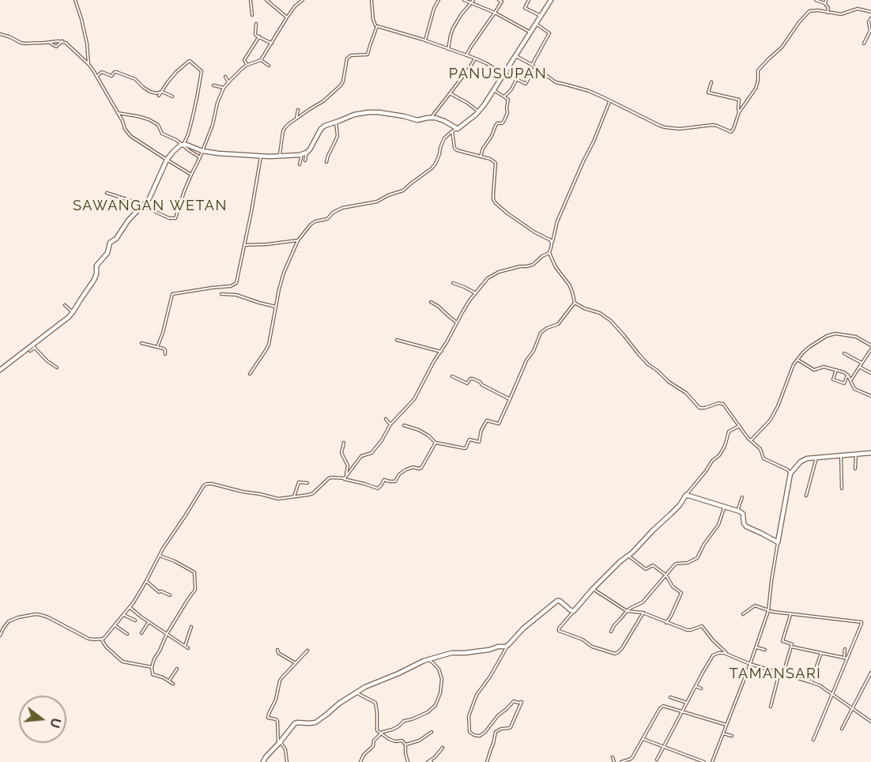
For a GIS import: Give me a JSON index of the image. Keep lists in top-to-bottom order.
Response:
{
  "districts": ["PANUSUPAN", "SAWANGAN WETAN", "TAMANSARI"],
  "north": "right"
}
